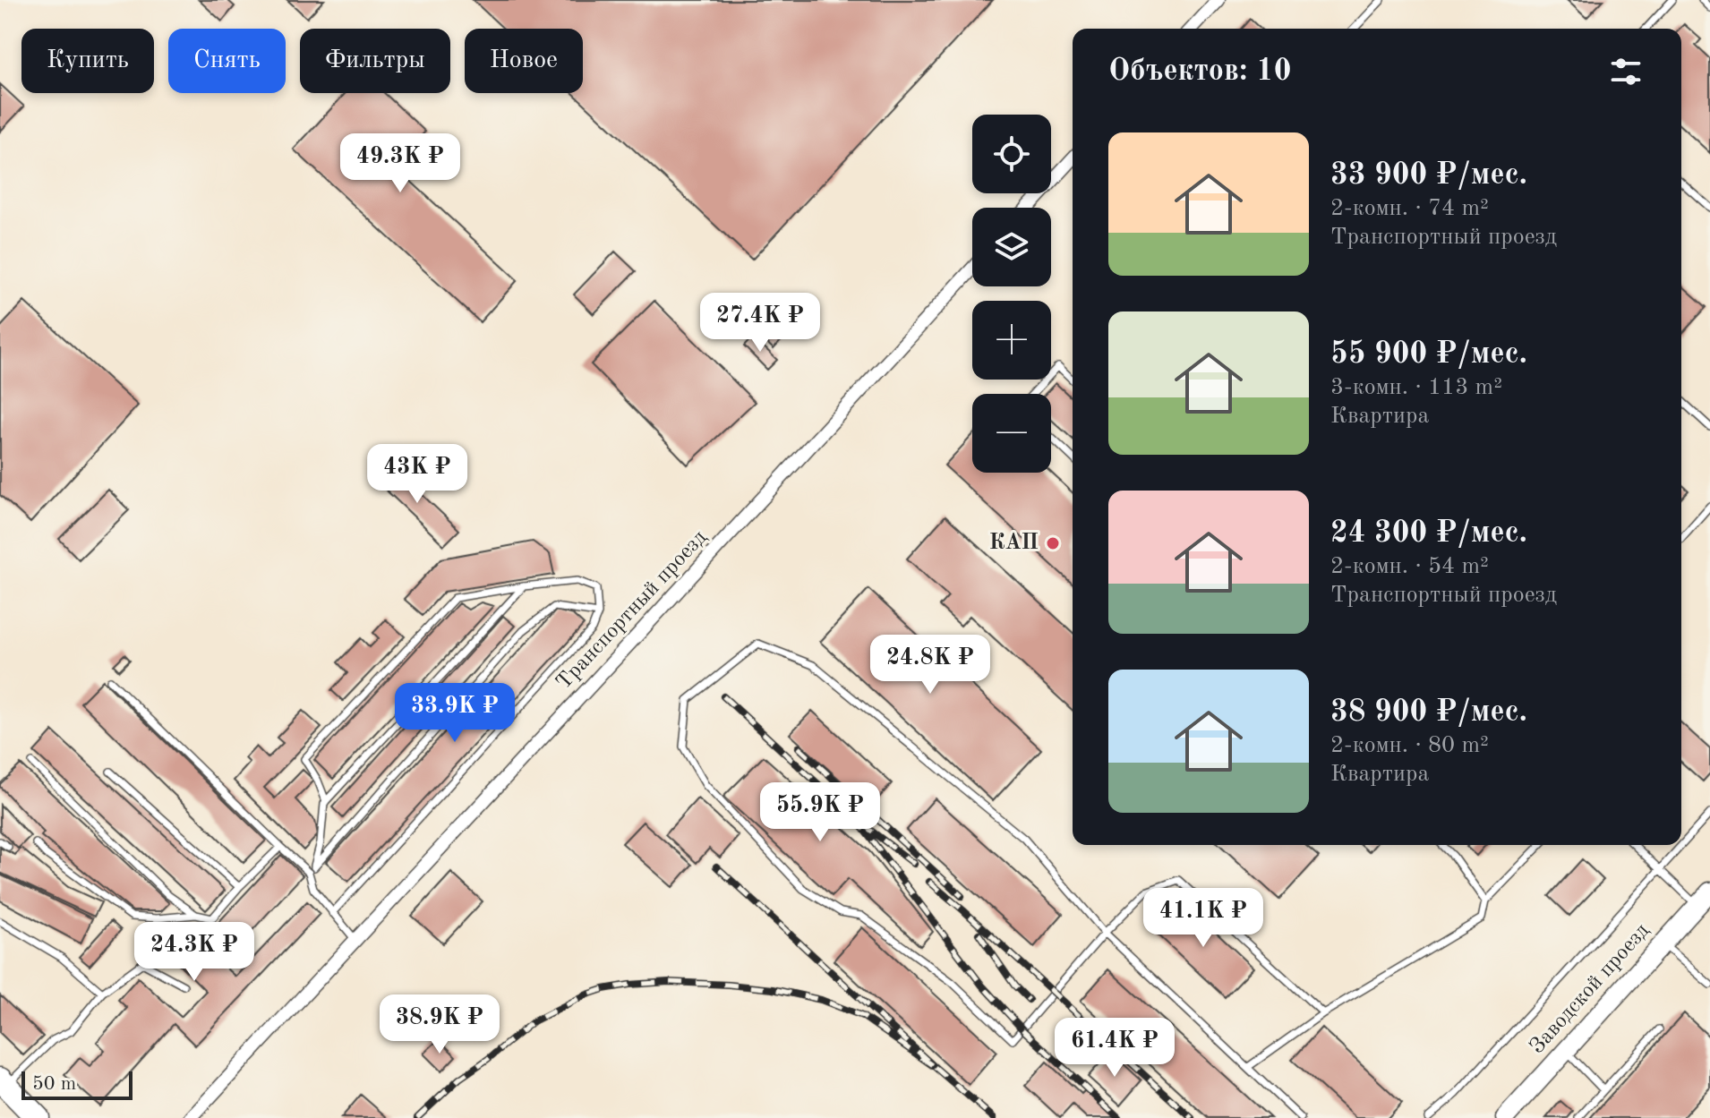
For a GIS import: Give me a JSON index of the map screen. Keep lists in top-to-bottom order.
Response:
{
  "streets": {
    "street": ["Транспортный проезд", "Заводской проезд"]
  },
  "places": ["КАП"],
  "scale_bar": "50 m",
  "page": {
    "chip": [
      "Купить",
      "Снять",
      "Фильтры",
      "Новое"
    ],
    "heading": "Объектов: 10",
    "map_buttons": ["+", "−"],
    "list": [
      {
        "name": "33 900 ₽/мес.",
        "note": "2-комн. · 74 m² · Транспортный проезд"
      },
      {
        "name": "55 900 ₽/мес.",
        "note": "3-комн. · 113 m² · Квартира"
      },
      {
        "name": "24 300 ₽/мес.",
        "note": "2-комн. · 54 m² · Транспортный проезд"
      },
      {
        "name": "38 900 ₽/мес.",
        "note": "2-комн. · 80 m² · Квартира"
      }
    ],
    "price": [
      "49.3K ₽",
      "27.4K ₽",
      "43K ₽",
      "24.8K ₽",
      "33.9K ₽",
      "55.9K ₽",
      "41.1K ₽",
      "24.3K ₽",
      "38.9K ₽",
      "61.4K ₽"
    ],
    "scale": "50 m"
  }
}
